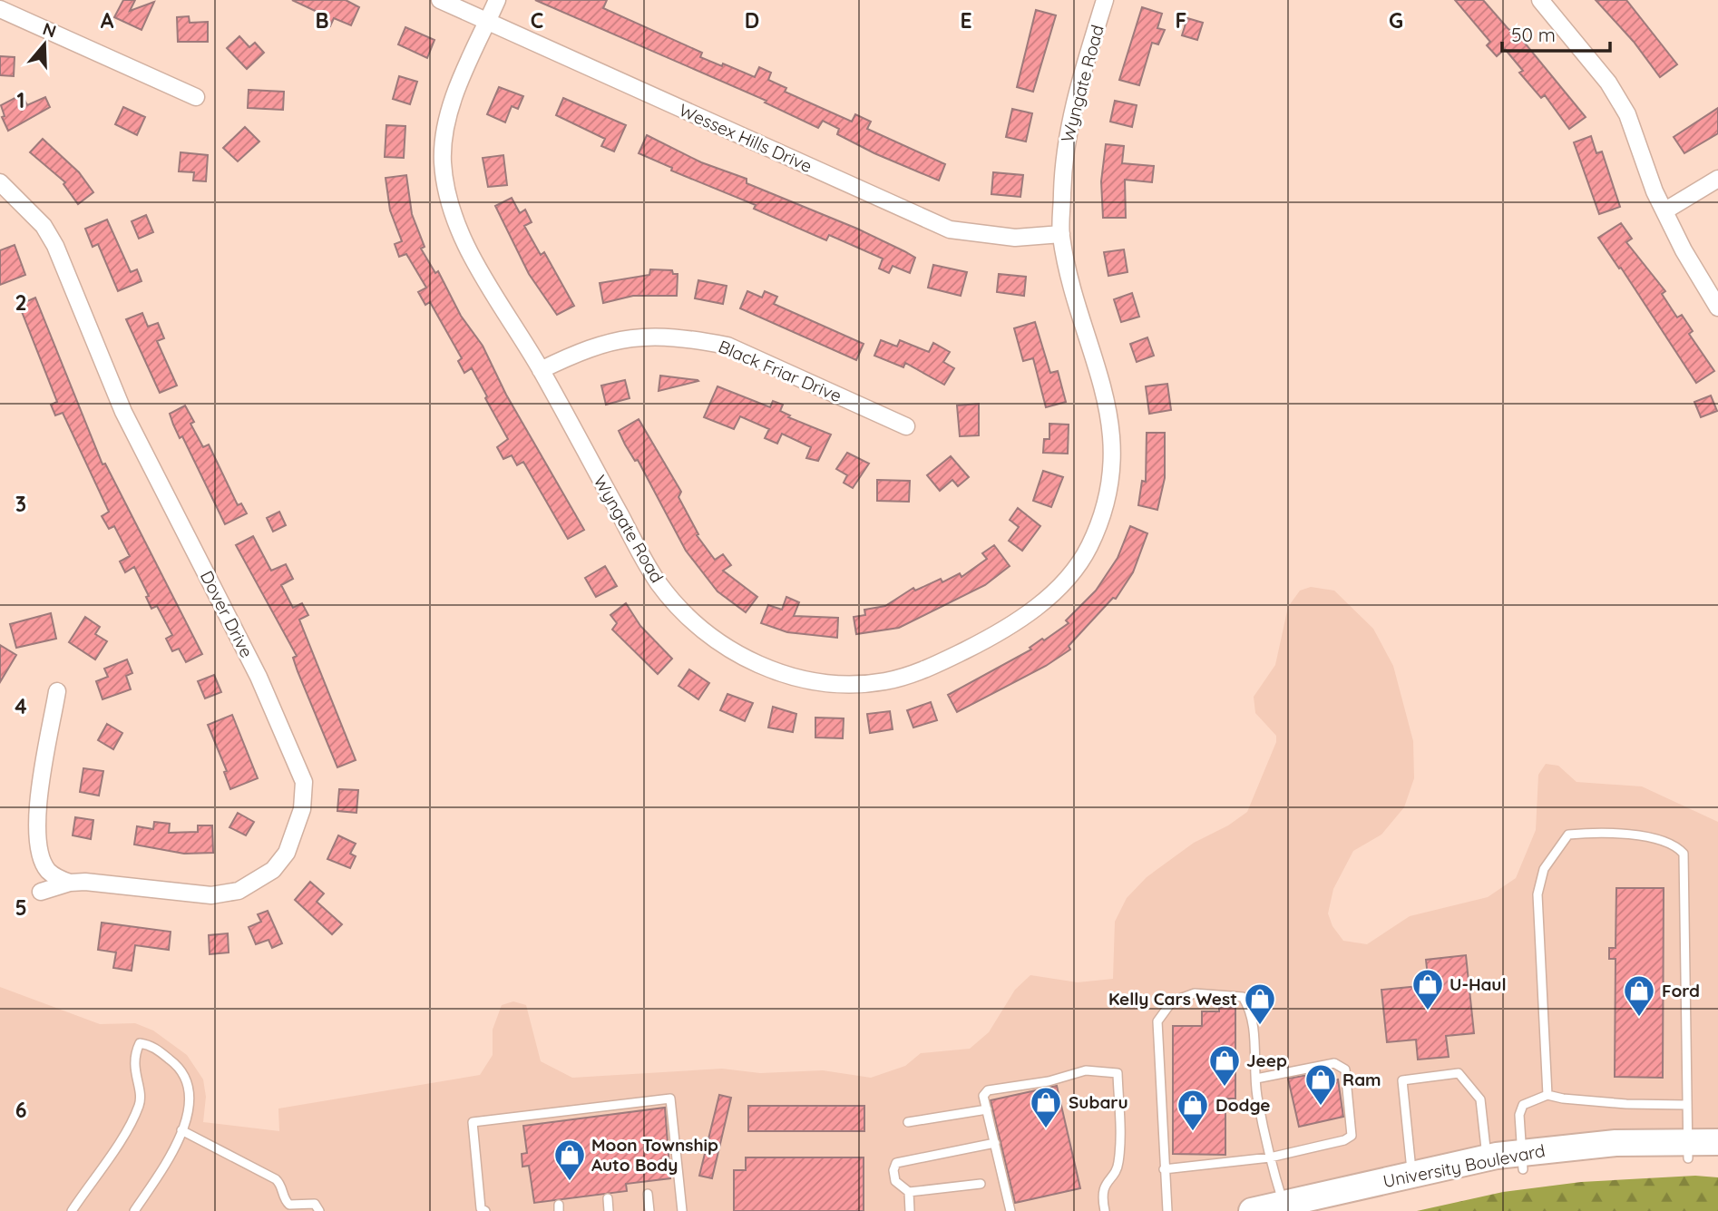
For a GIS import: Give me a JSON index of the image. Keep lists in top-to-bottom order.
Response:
{
  "streets": {
    "main road": ["University Boulevard"],
    "street": [
      "Wyngate Road",
      "Wessex Hills Drive",
      "Black Friar Drive",
      "Dover Drive"
    ]
  },
  "crossings": [
    ["Wyngate Road", "Wessex Hills Drive"],
    ["Wyngate Road", "Black Friar Drive"]
  ],
  "places": {
    "shop": [
      "U-Haul",
      "Ford",
      "Kelly Cars West",
      "Jeep",
      "Ram",
      "Subaru",
      "Dodge",
      "Moon Township Auto Body"
    ]
  },
  "scale_bar": "50 m",
  "north": "top",
  "grid": {
    "columns": [
      "A",
      "B",
      "C",
      "D",
      "E",
      "F",
      "G"
    ],
    "rows": [
      "1",
      "2",
      "3",
      "4",
      "5",
      "6"
    ]
  }
}
